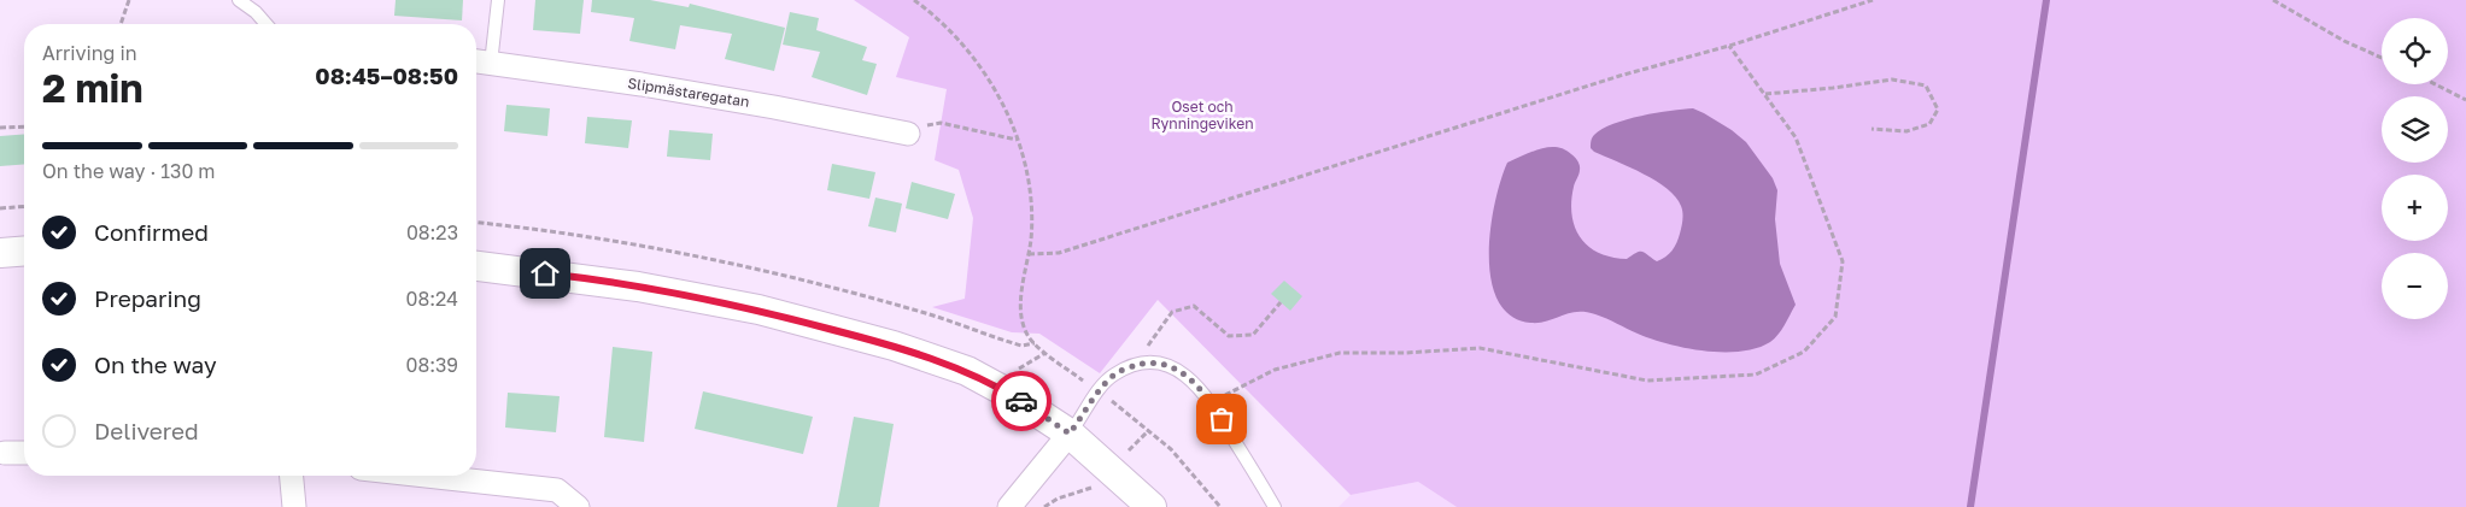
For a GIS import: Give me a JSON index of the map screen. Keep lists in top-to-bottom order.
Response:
{
  "streets": {
    "street": ["Slipmästaregatan"]
  },
  "parks": ["Oset och Rynningeviken"],
  "page": {
    "map_buttons": ["+", "−"],
    "heading": ["2 min", "Arriving in", "08:45–08:50"],
    "bar": "On the way · 130 m",
    "list": [
      ["Confirmed", "08:23"],
      ["Preparing", "08:24"],
      ["On the way", "08:39"],
      "Delivered"
    ]
  }
}
